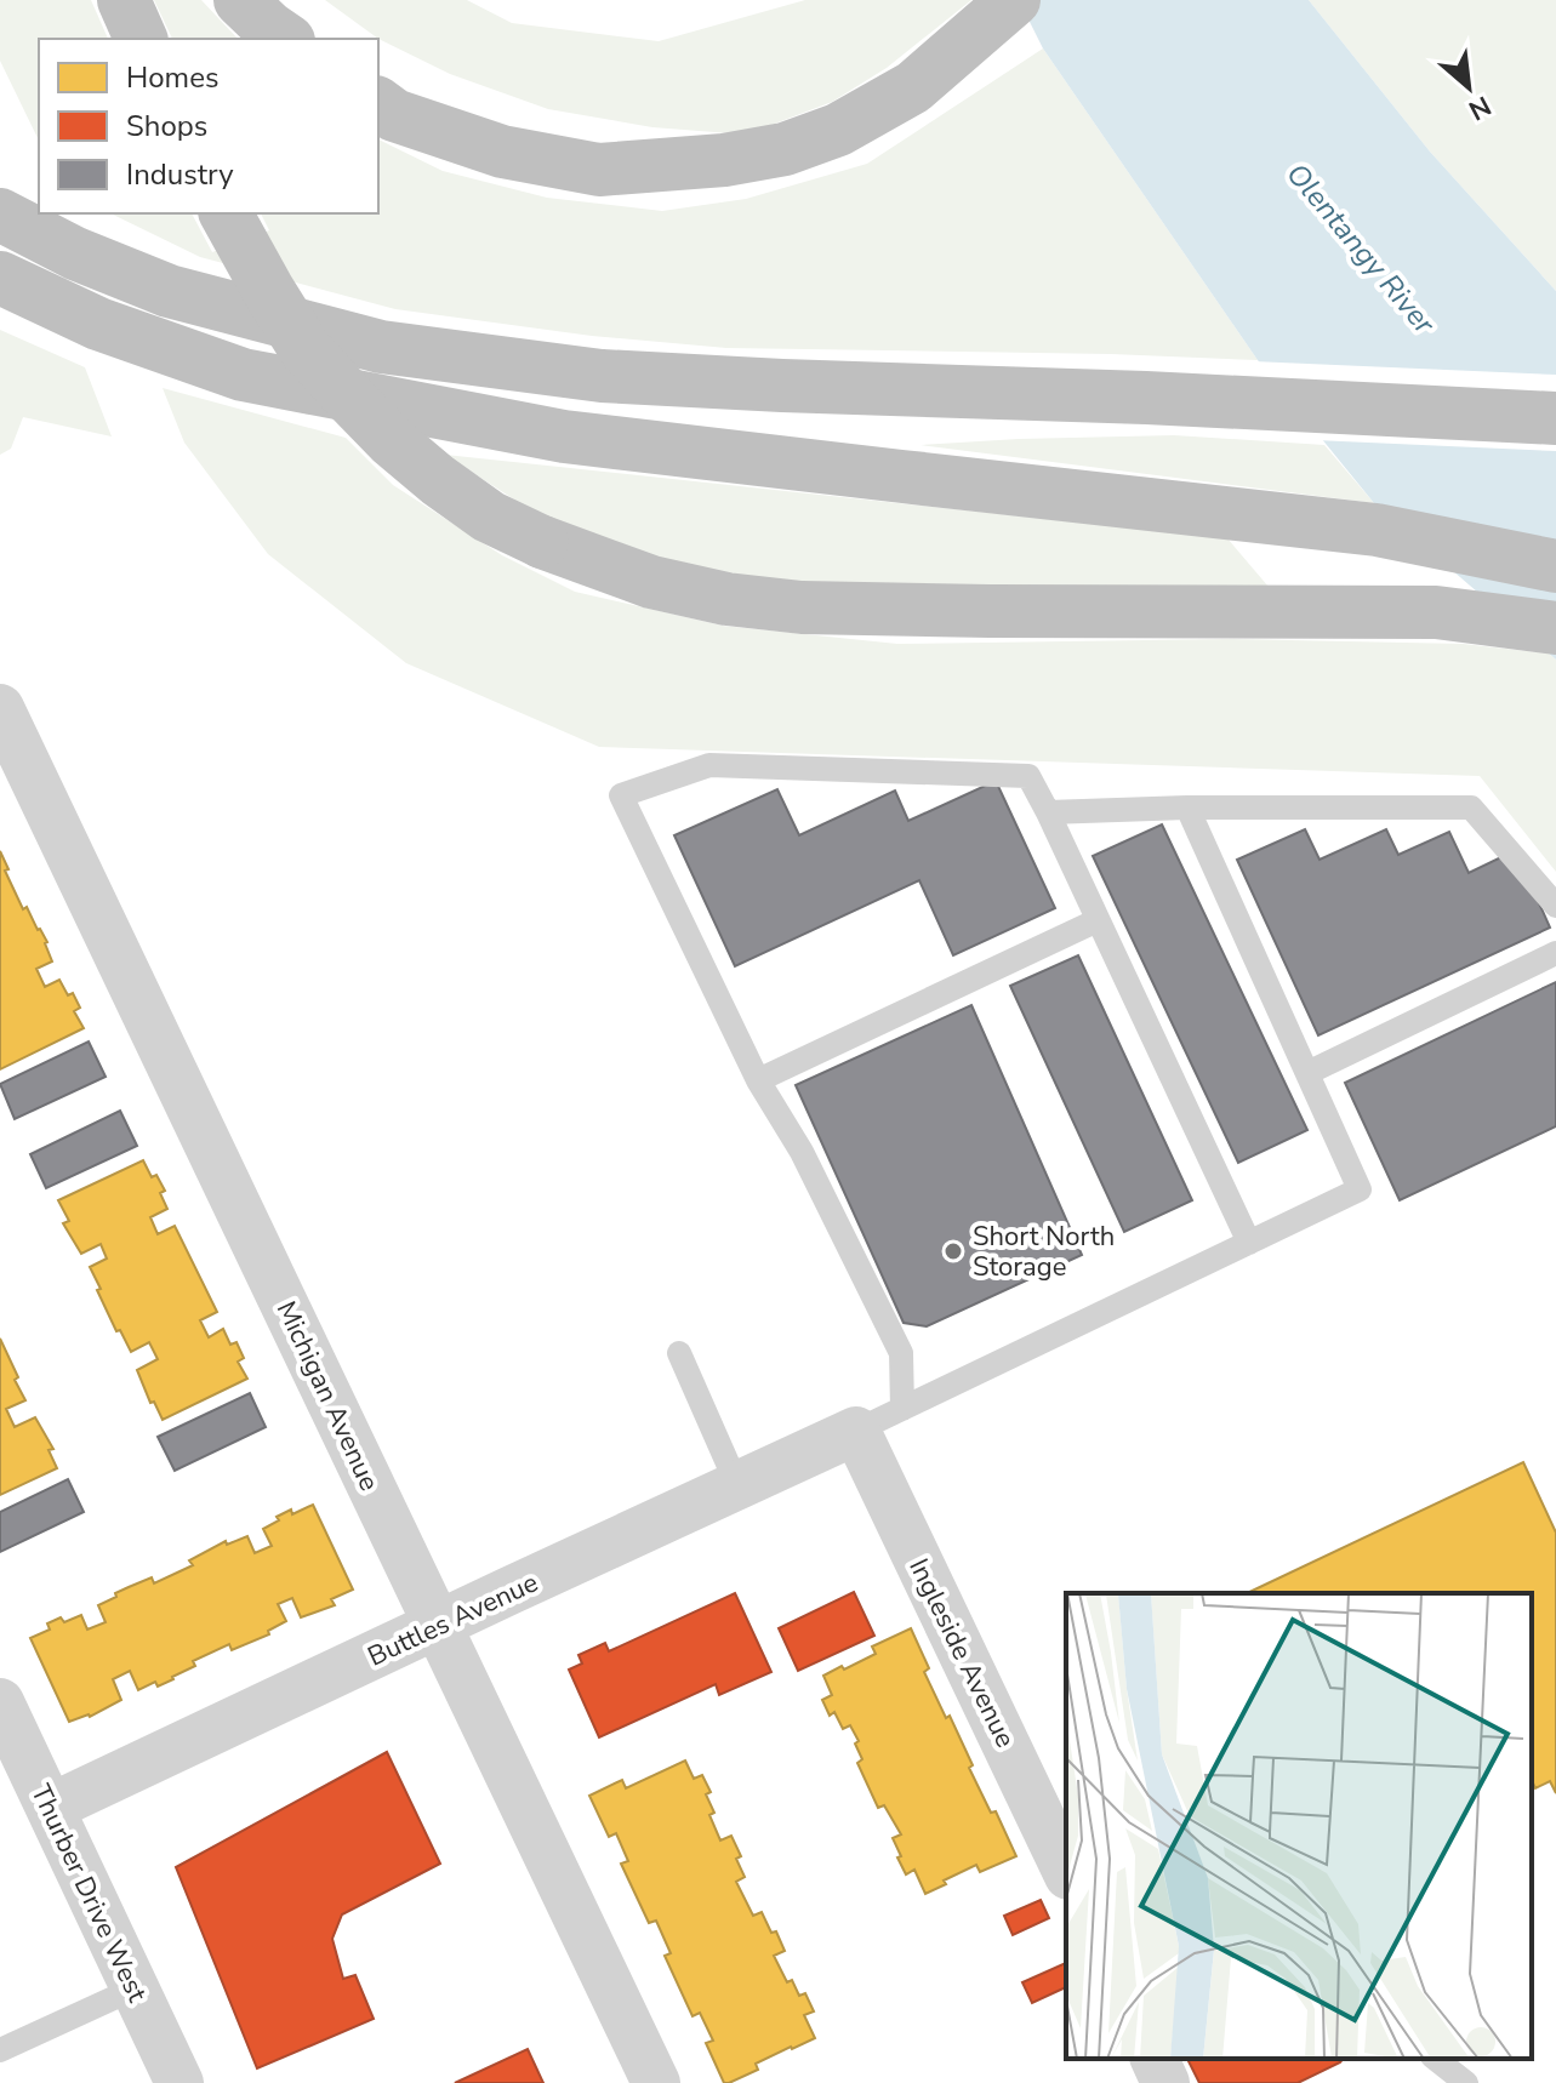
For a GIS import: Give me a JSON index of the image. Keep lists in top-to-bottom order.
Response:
{
  "streets": {
    "street": [
      "Michigan Avenue",
      "Buttles Avenue",
      "Ingleside Avenue",
      "Thurber Drive West"
    ]
  },
  "crossings": [
    ["Michigan Avenue", "Buttles Avenue"],
    ["Buttles Avenue", "Ingleside Avenue"],
    ["Buttles Avenue", "Thurber Drive West"]
  ],
  "water": ["Olentangy River"],
  "places": ["Short North Storage"],
  "legend": ["Homes", "Shops", "Industry"],
  "north": "bottom right"
}
